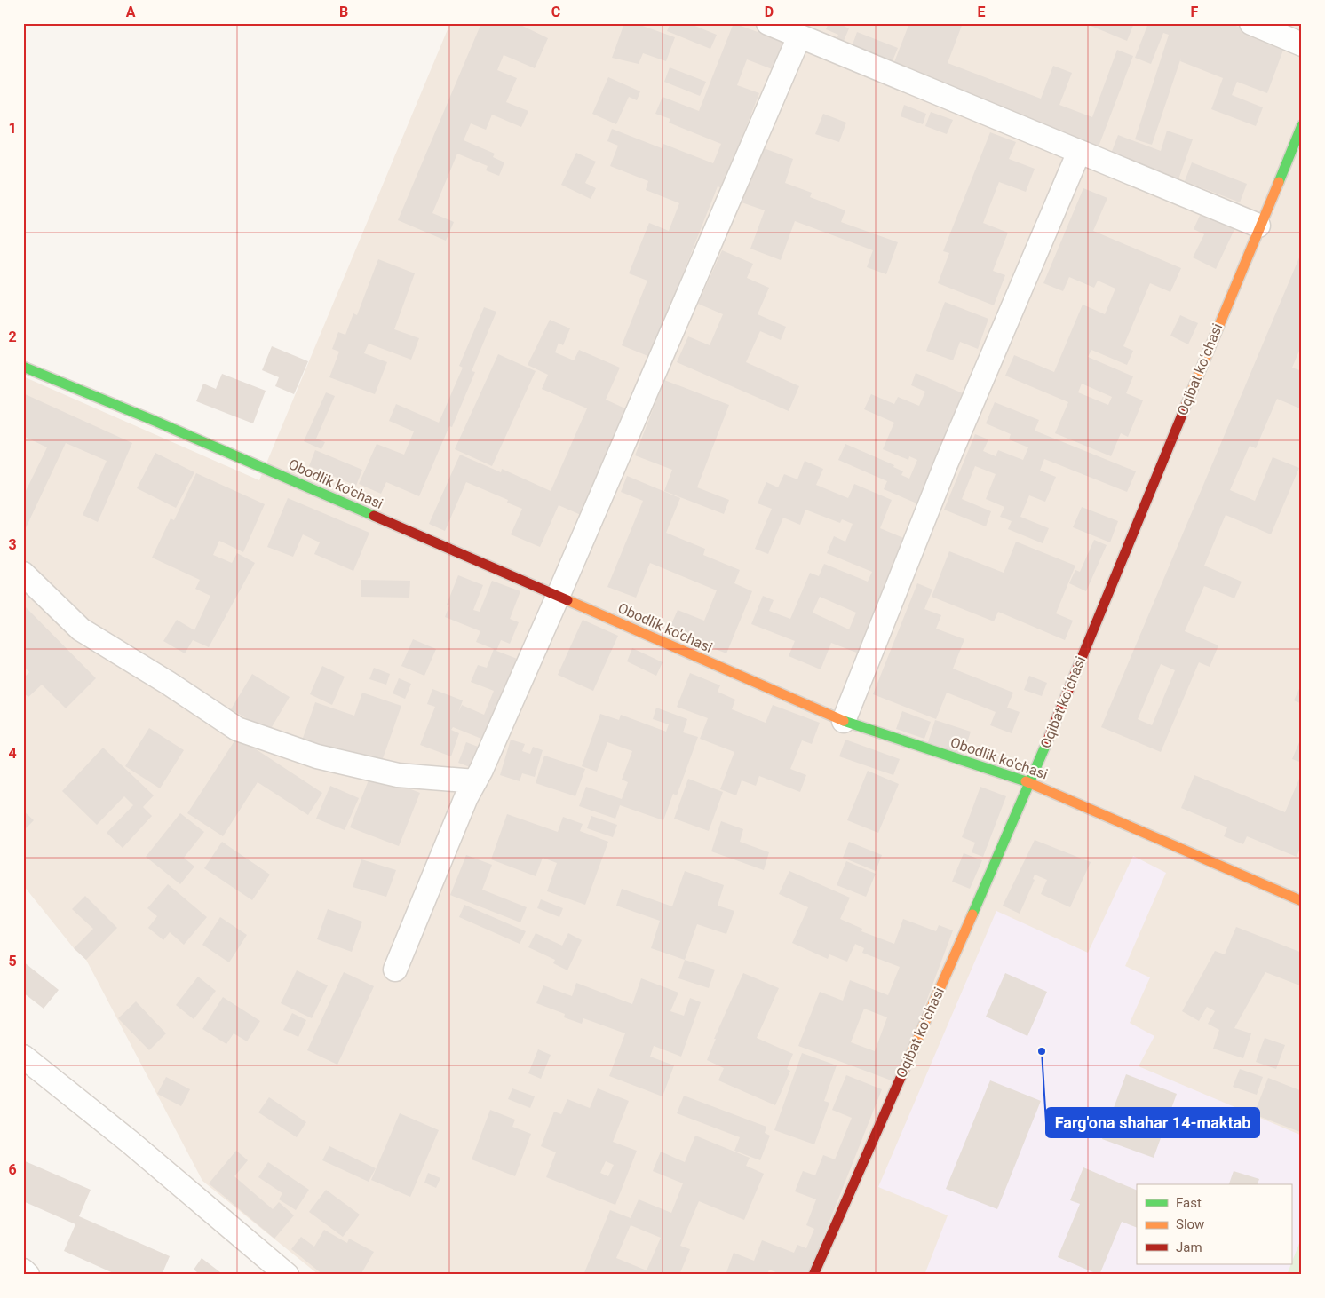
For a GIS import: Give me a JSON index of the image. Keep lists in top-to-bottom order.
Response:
{
  "streets": {
    "street": ["Oqibat koʻchasi", "Obodlik ko'chasi"]
  },
  "crossings": [
    ["Oqibat koʻchasi", "Obodlik ko'chasi"]
  ],
  "places": ["Farg'ona shahar 14-maktab"],
  "legend": ["Fast", "Slow", "Jam"],
  "grid": {
    "columns": [
      "A",
      "B",
      "C",
      "D",
      "E",
      "F"
    ],
    "rows": [
      "1",
      "2",
      "3",
      "4",
      "5",
      "6"
    ]
  }
}
